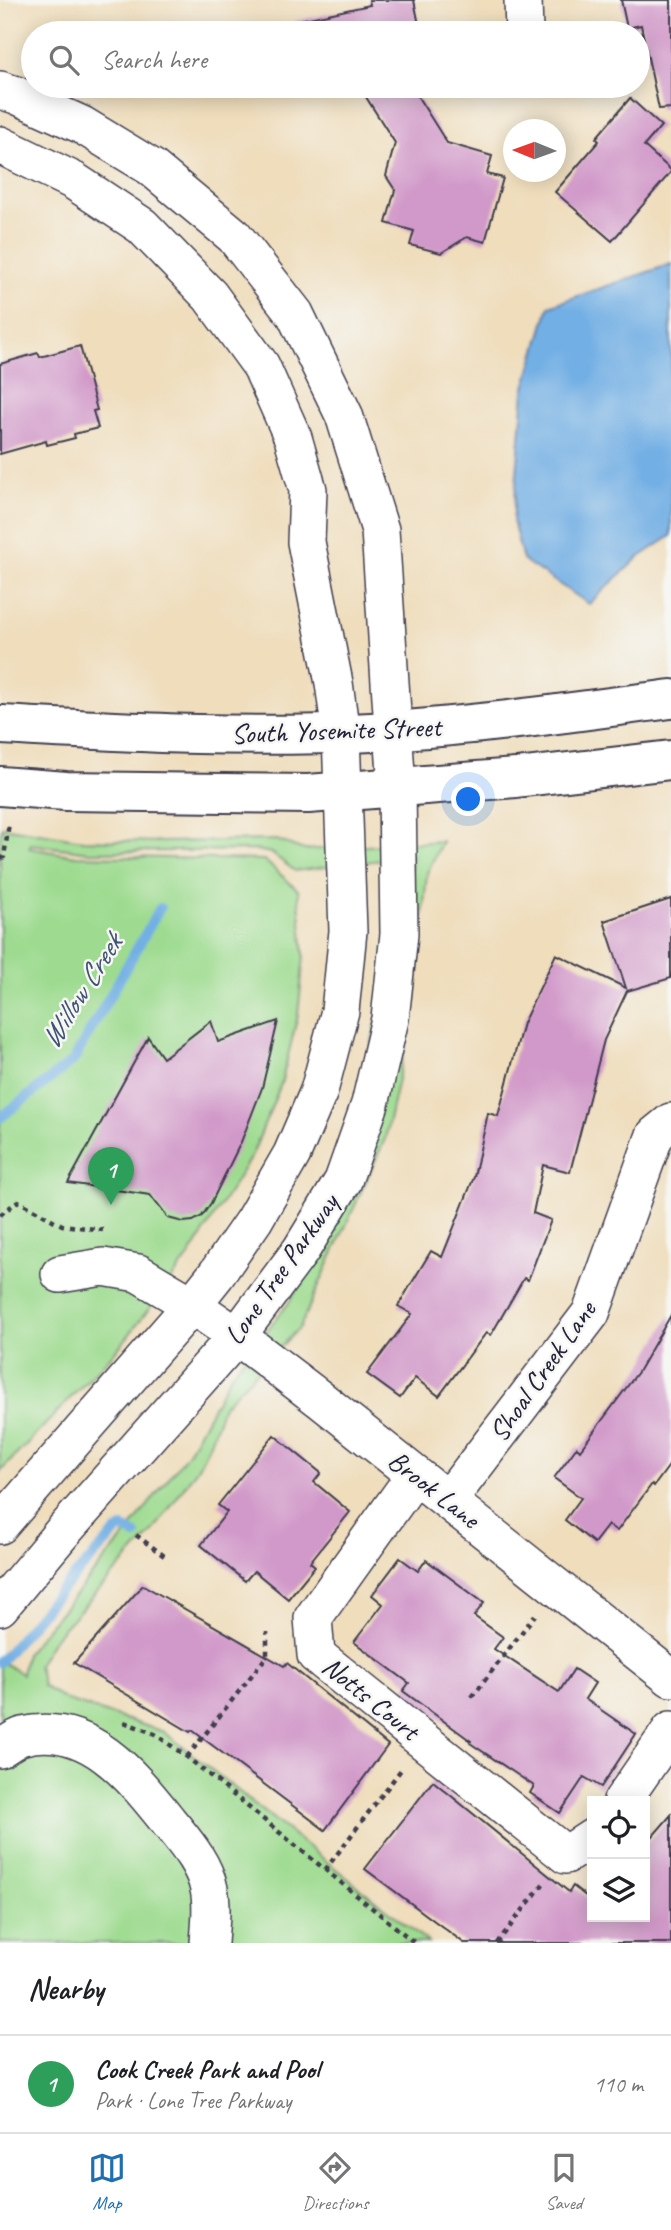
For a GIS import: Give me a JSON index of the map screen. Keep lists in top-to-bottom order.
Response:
{
  "streets": {
    "main road": ["South Yosemite Street"],
    "street": [
      "Lone Tree Parkway",
      "Shoal Creek Lane",
      "Brook Lane",
      "Notts Court"
    ]
  },
  "crossings": [
    ["South Yosemite Street", "Lone Tree Parkway"],
    ["Lone Tree Parkway", "Brook Lane"],
    ["Shoal Creek Lane", "Brook Lane"],
    ["Brook Lane", "Notts Court"]
  ],
  "water": ["Willow Creek"],
  "north": "left",
  "page": {
    "search": "Search here",
    "pins": "1",
    "heading": "Nearby",
    "list": [
      {
        "mark": "1",
        "name": "Cook Creek Park and Pool",
        "note": "Park · Lone Tree Parkway",
        "value": "110 m"
      }
    ],
    "nav": ["Map", "Directions", "Saved"]
  }
}
